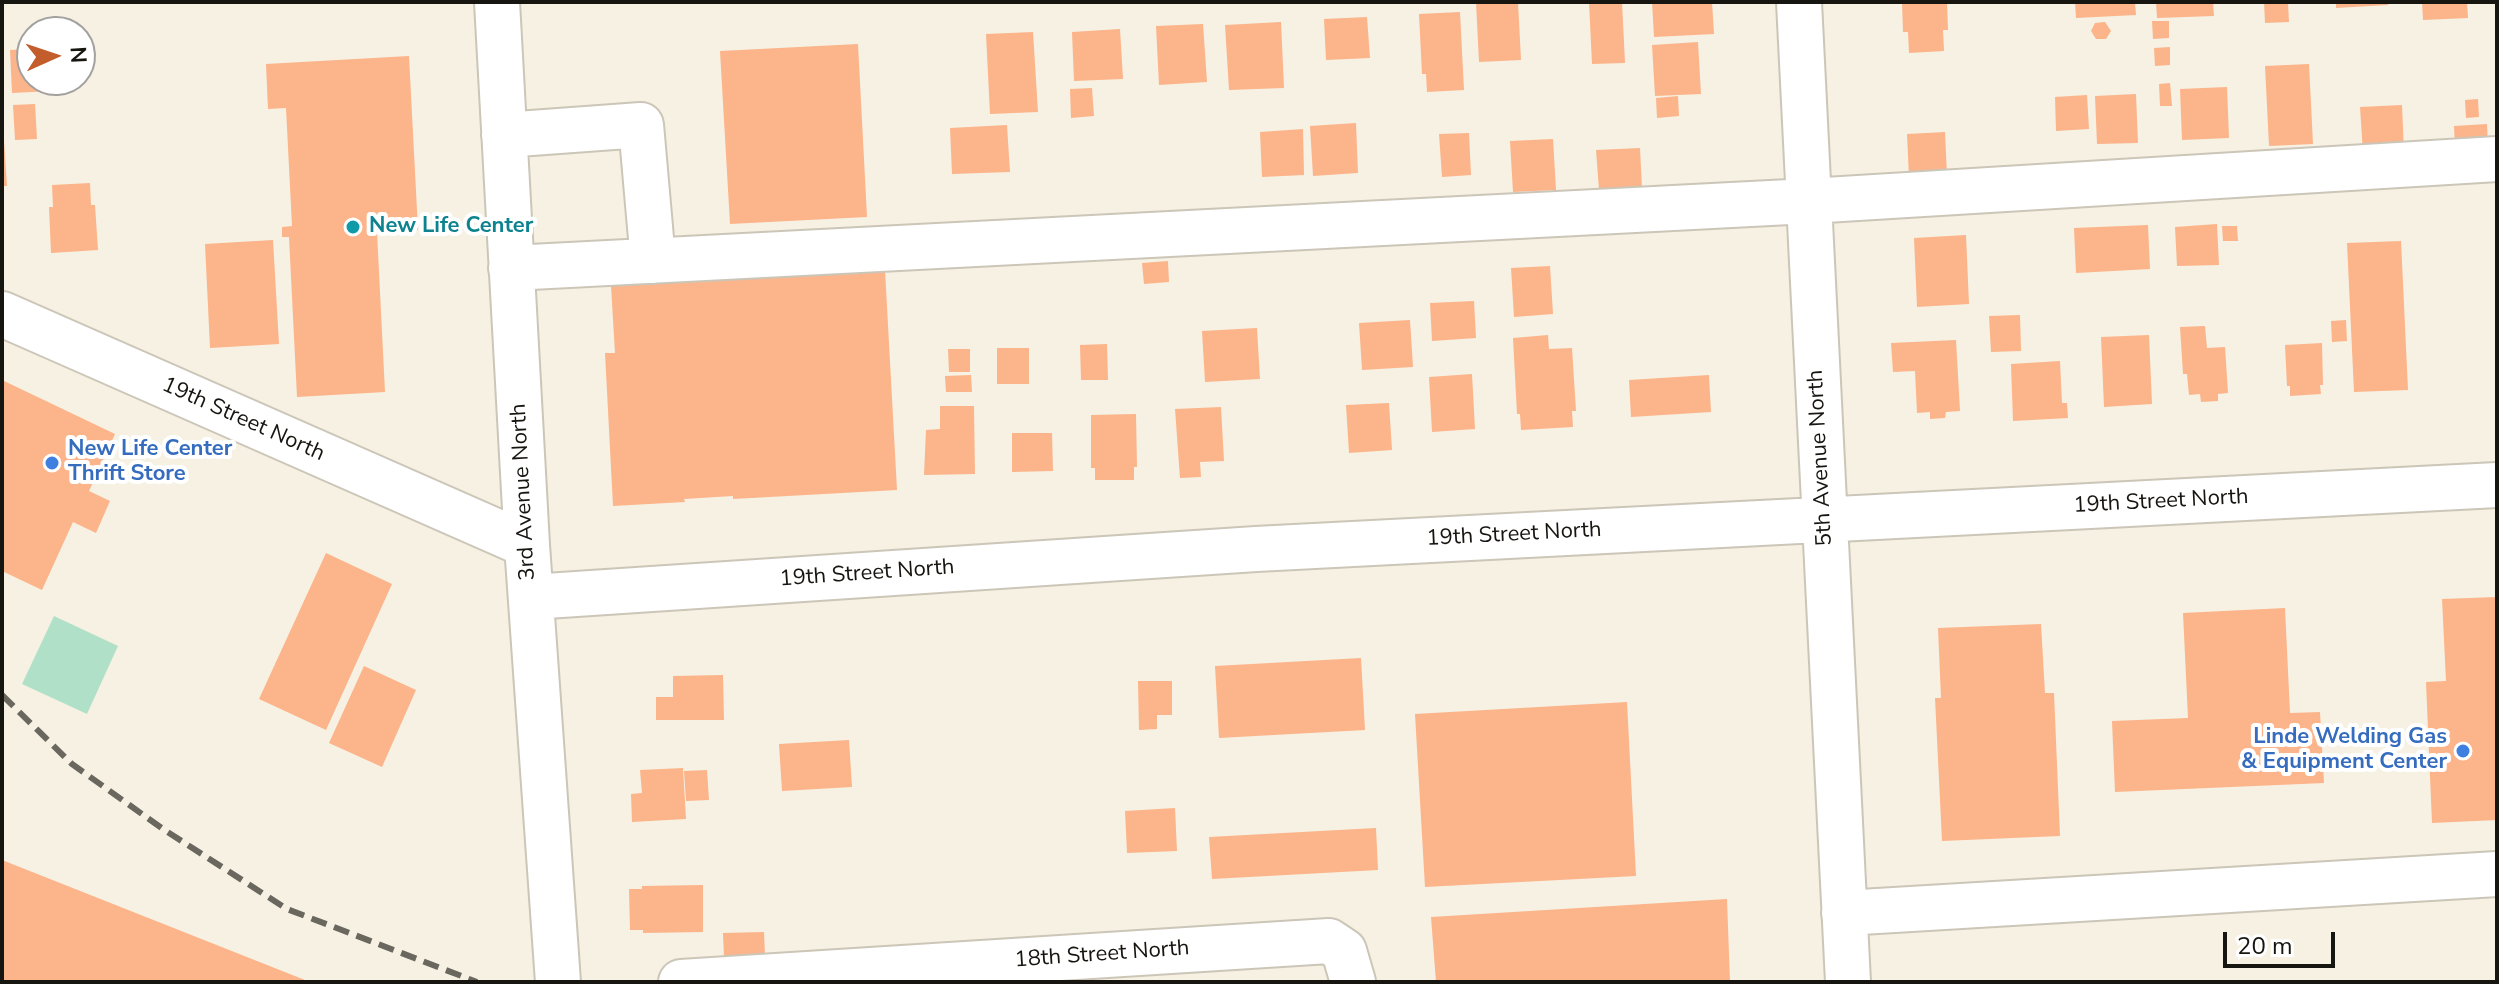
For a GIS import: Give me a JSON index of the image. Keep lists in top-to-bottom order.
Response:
{
  "streets": {
    "street": [
      "19th Street North",
      "5th Avenue North",
      "3rd Avenue North",
      "18th Street North"
    ]
  },
  "crossings": [
    ["19th Street North", "5th Avenue North"],
    ["19th Street North", "3rd Avenue North"]
  ],
  "places": ["New Life Center", "New Life Center Thrift Store", "Linde Welding Gas & Equipment Center"],
  "scale_bar": "20 m",
  "north": "right"
}
